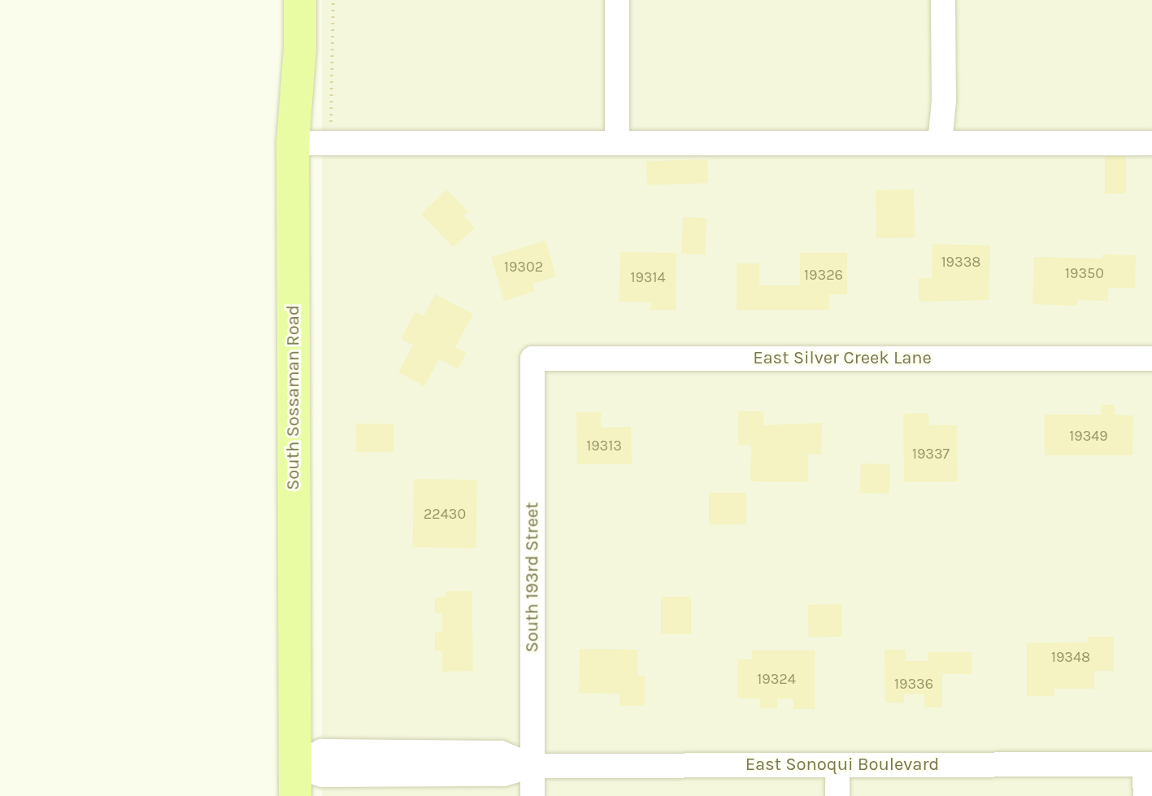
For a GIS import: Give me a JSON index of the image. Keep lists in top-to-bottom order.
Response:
{
  "streets": {
    "main road": ["South Sossaman Road"],
    "street": ["East Silver Creek Lane", "South 193rd Street", "East Sonoqui Boulevard"]
  },
  "crossings": [
    ["East Silver Creek Lane", "South 193rd Street"],
    ["South Sossaman Road", "East Sonoqui Boulevard"],
    ["South 193rd Street", "East Sonoqui Boulevard"]
  ],
  "house_numbers": [
    "19338",
    "19302",
    "19350",
    "19326",
    "19314",
    "19349",
    "19313",
    "19337",
    "22430",
    "19348",
    "19324",
    "19336"
  ]
}
